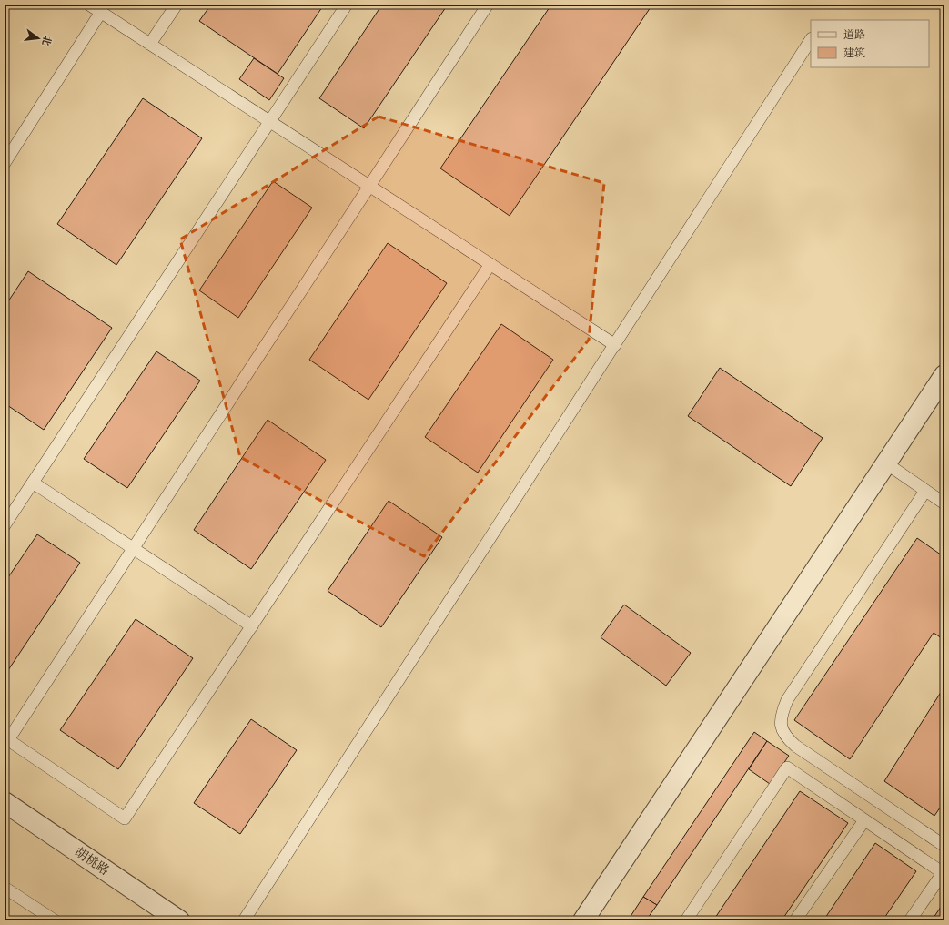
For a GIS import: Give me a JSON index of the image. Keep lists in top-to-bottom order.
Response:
{
  "streets": {
    "street": ["胡桃路"]
  },
  "legend": ["道路", "建筑"],
  "north": "right"
}
